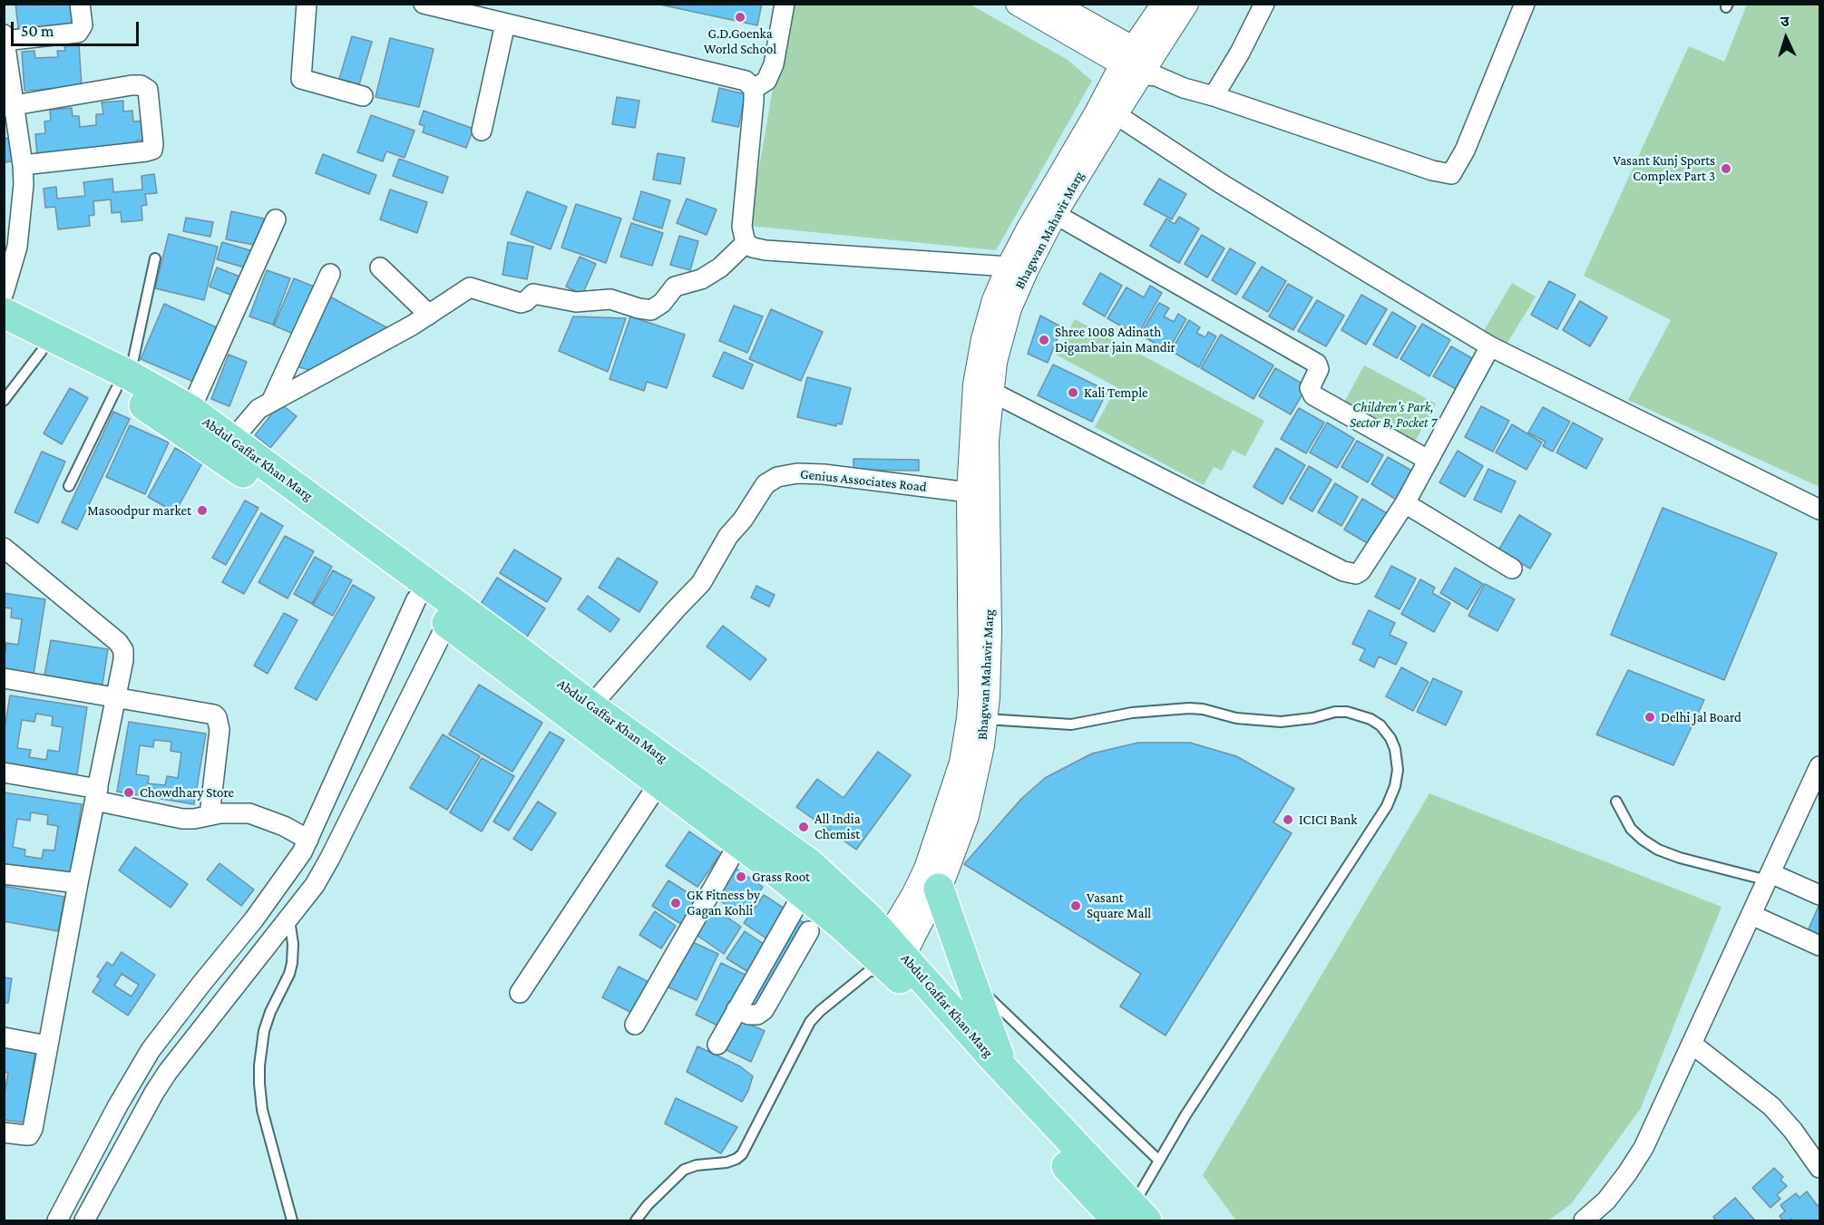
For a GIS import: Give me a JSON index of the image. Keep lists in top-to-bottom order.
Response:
{
  "streets": {
    "main road": ["Abdul Gaffar Khan Marg"],
    "street": ["Bhagwan Mahavir Marg", "Genius Associates Road"]
  },
  "crossings": [
    ["Bhagwan Mahavir Marg", "Abdul Gaffar Khan Marg"],
    ["Bhagwan Mahavir Marg", "Genius Associates Road"],
    ["Abdul Gaffar Khan Marg", "Genius Associates Road"]
  ],
  "parks": ["Children's Park, Sector B, Pocket 7"],
  "places": [
    "G.D.Goenka World School",
    "Vasant Kunj Sports Complex Part 3",
    "Shree 1008 Adinath Digambar jain Mandir",
    "Kali Temple",
    "Masoodpur market",
    "Delhi Jal Board",
    "Chowdhary Store",
    "ICICI Bank",
    "All India Chemist",
    "Grass Root",
    "GK Fitness by Gagan Kohli",
    "Vasant Square Mall"
  ],
  "scale_bar": "50 m",
  "north": "top"
}
